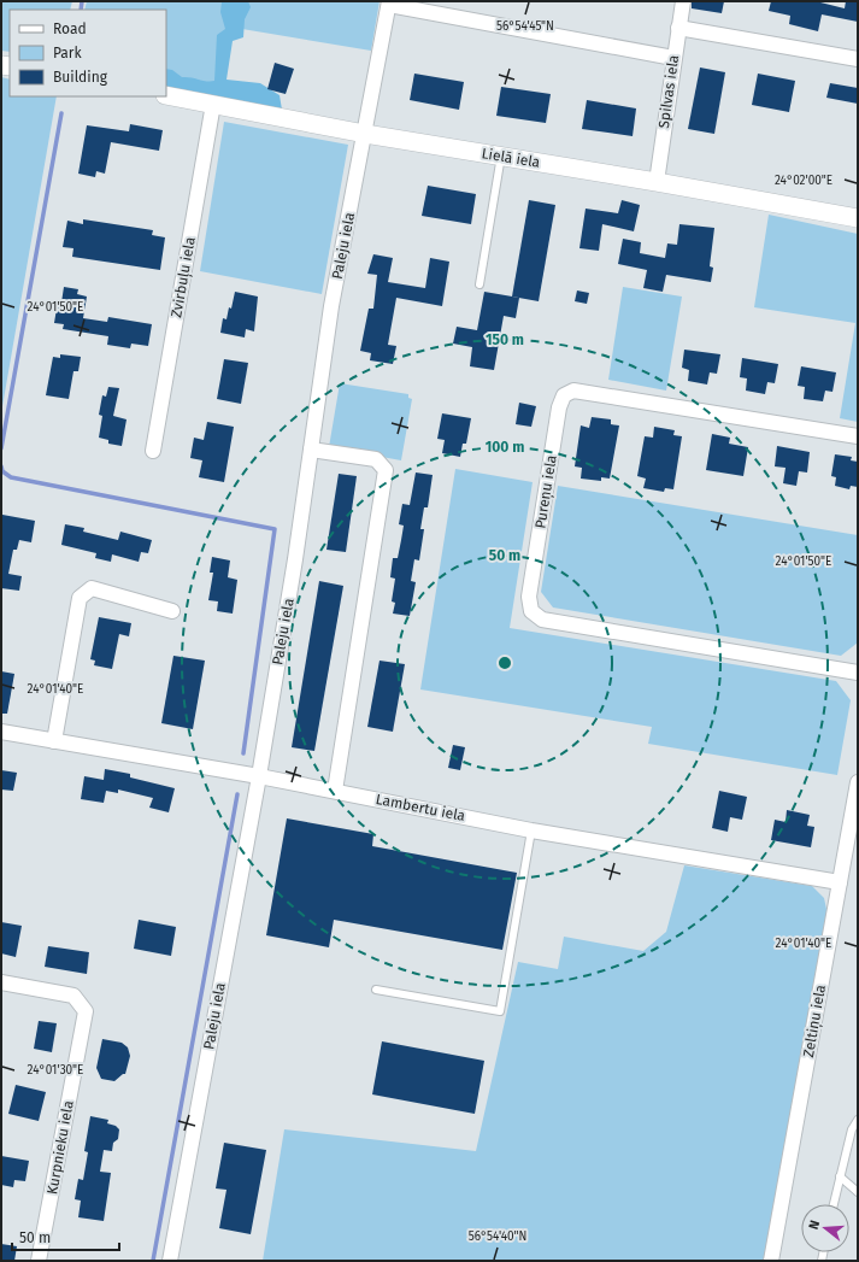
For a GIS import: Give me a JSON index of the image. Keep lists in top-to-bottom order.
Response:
{
  "streets": {
    "street": [
      "Spilvas iela",
      "Lielā iela",
      "Paleju iela",
      "Zvirbuļu iela",
      "Pureņu iela",
      "Lambertu iela",
      "Zeltiņu iela",
      "Kurpnieku iela"
    ]
  },
  "crossings": [
    ["Spilvas iela", "Lielā iela"],
    ["Lielā iela", "Paleju iela"],
    ["Lielā iela", "Zvirbuļu iela"],
    ["Paleju iela", "Lambertu iela"],
    ["Lambertu iela", "Zeltiņu iela"]
  ],
  "legend": ["Road", "Park", "Building"],
  "scale_bar": "50 m",
  "north": "left",
  "coordinates": [
    "56°54'45\"N",
    "24°02'00\"E",
    "24°01'50\"E",
    "24°01'40\"E",
    "24°01'30\"E",
    "56°54'40\"N"
  ],
  "rings": ["150 m", "100 m", "50 m"]
}
